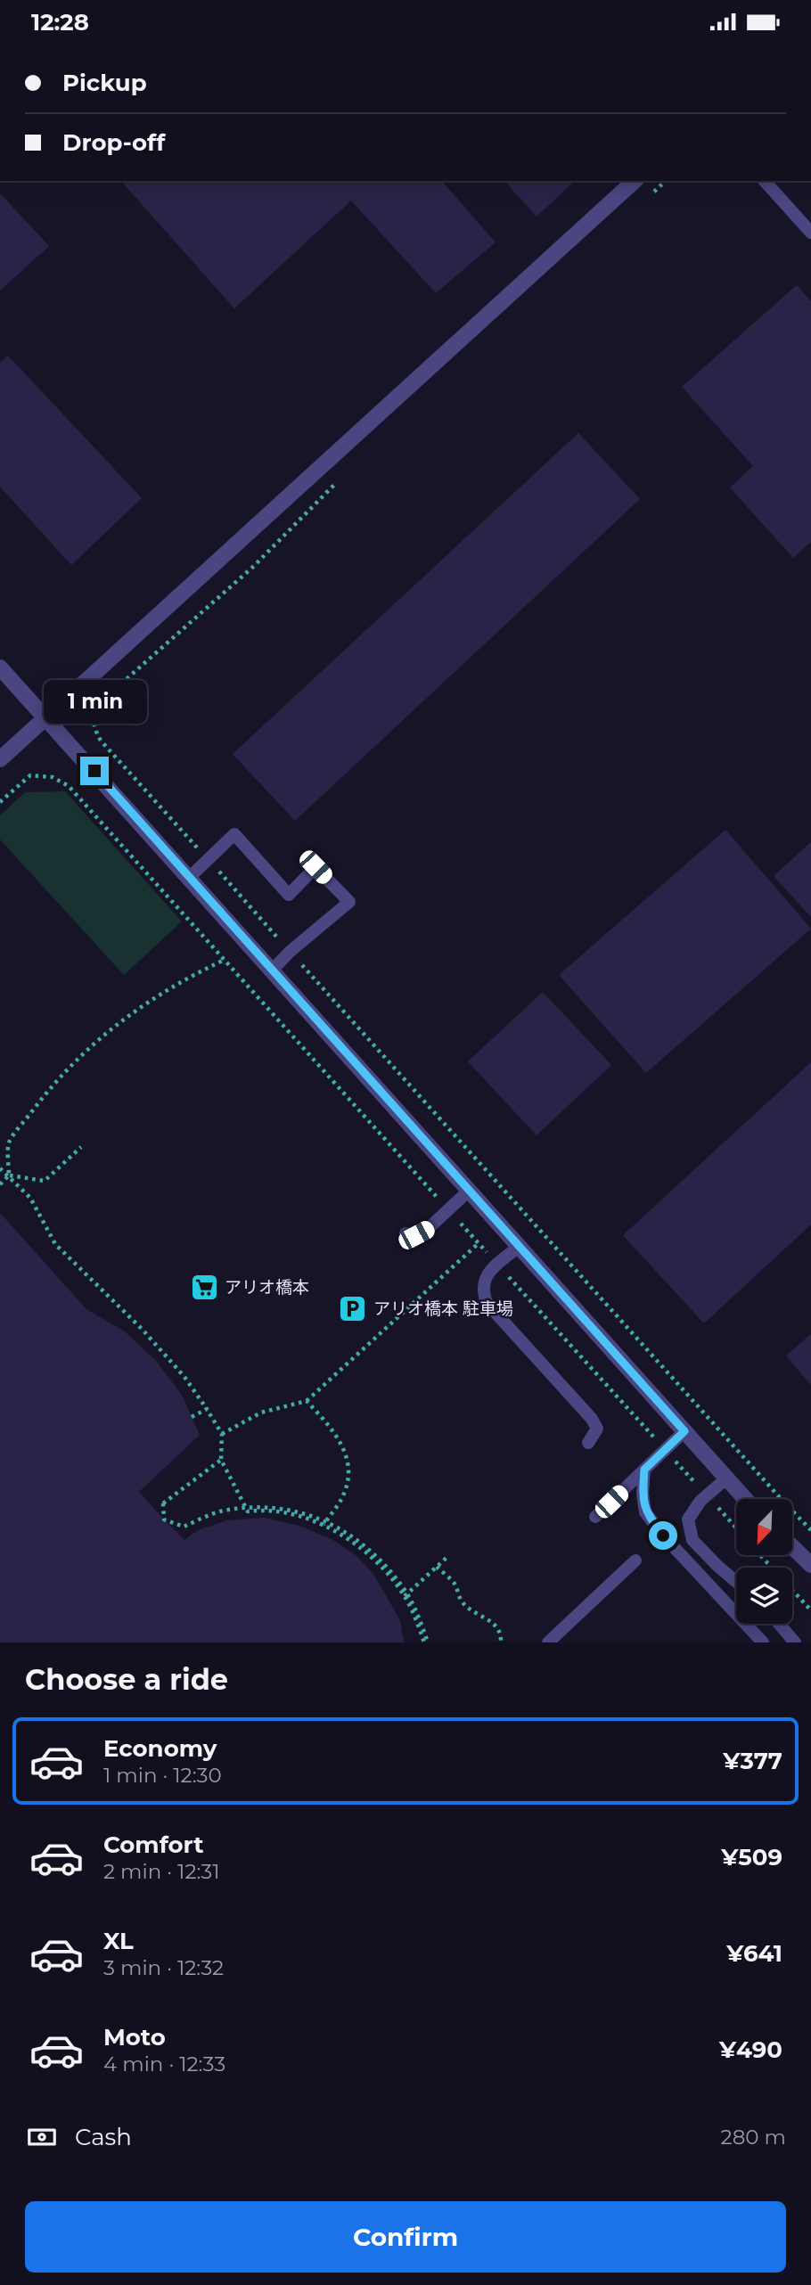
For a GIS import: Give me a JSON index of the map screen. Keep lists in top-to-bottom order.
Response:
{
  "places": {
    "supermarket": ["アリオ橋本"],
    "parking": ["アリオ橋本 駐車場"]
  },
  "north": "bottom left",
  "page": {
    "status": "12:28",
    "banner": ["Pickup", "Drop-off"],
    "bubble": "1 min",
    "heading": "Choose a ride",
    "list": [
      {
        "name": "Economy",
        "note": "1 min · 12:30",
        "value": "¥377"
      },
      {
        "name": "Comfort",
        "note": "2 min · 12:31",
        "value": "¥509"
      },
      {
        "name": "XL",
        "note": "3 min · 12:32",
        "value": "¥641"
      },
      {
        "name": "Moto",
        "note": "4 min · 12:33",
        "value": "¥490"
      }
    ],
    "pay": ["Cash", "280 m"],
    "buttons": "Confirm"
  }
}
